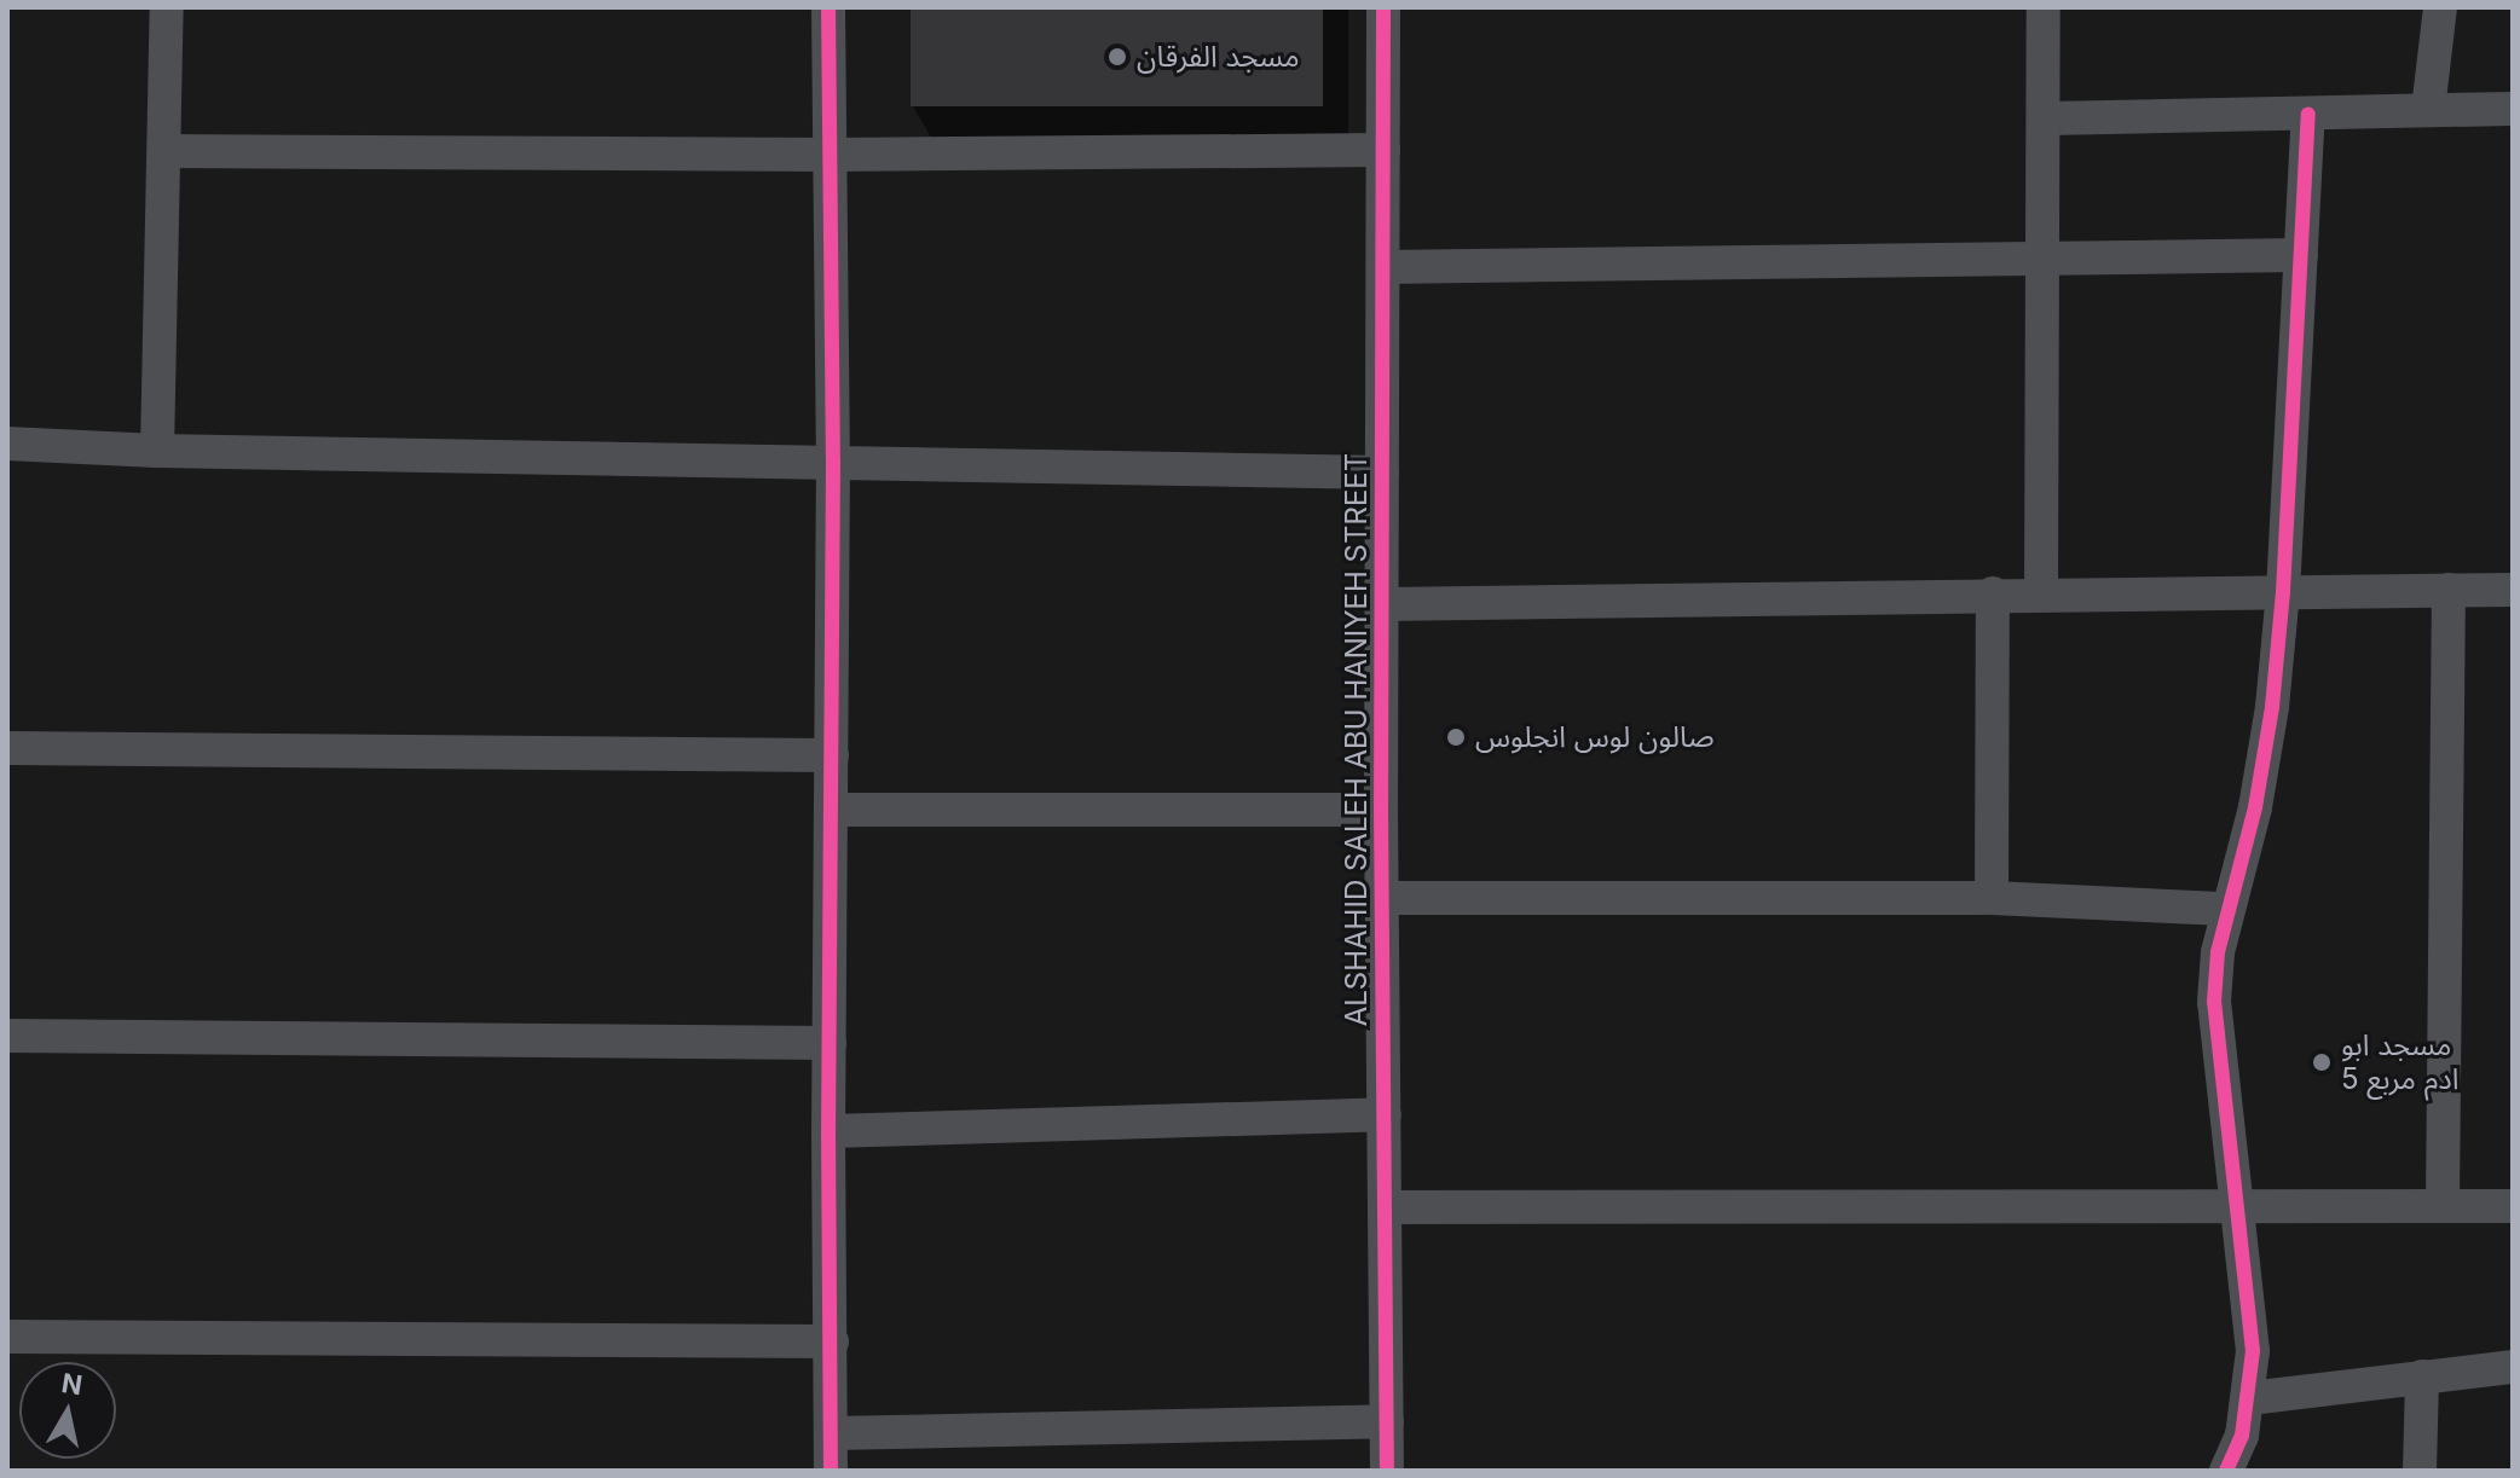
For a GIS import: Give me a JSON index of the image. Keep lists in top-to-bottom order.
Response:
{
  "streets": {
    "street": ["ALSHAHID SALEH ABU HANIYEH STREET"]
  },
  "places": ["مسجد الفرقان", "صالون لوس انجلوس", "مسجد ابو ادم مربع 5"],
  "north": "top"
}
